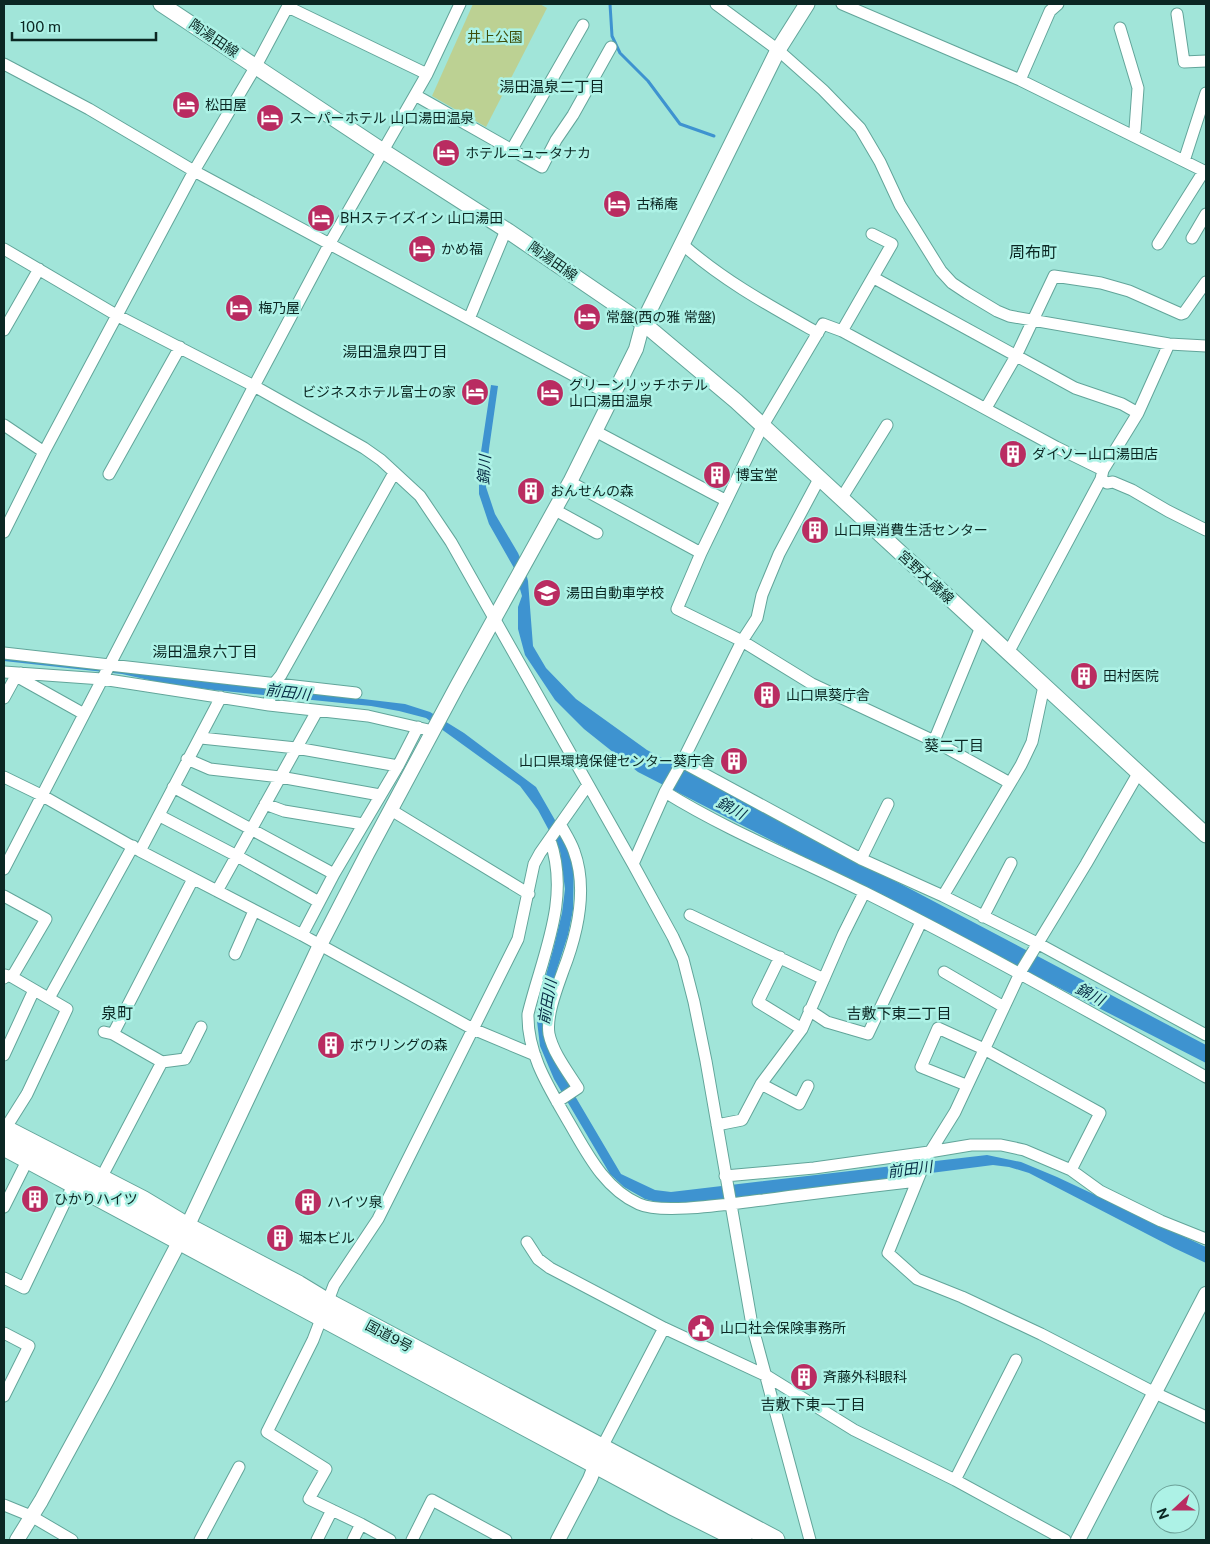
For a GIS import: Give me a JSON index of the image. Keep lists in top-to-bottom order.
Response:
{
  "streets": {
    "highway": ["国道9号"],
    "main road": ["陶湯田線", "宮野大歳線"]
  },
  "crossings": [
    ["陶湯田線", "宮野大歳線"]
  ],
  "districts": [
    "湯田温泉二丁目",
    "周布町",
    "湯田温泉四丁目",
    "湯田温泉六丁目",
    "葵二丁目",
    "泉町",
    "吉敷下東二丁目",
    "吉敷下東一丁目"
  ],
  "water": ["錦川", "前田川"],
  "parks": ["井上公園"],
  "places": {
    "hotel": [
      "松田屋",
      "スーパーホテル 山口湯田温泉",
      "ホテルニュータナカ",
      "古稀庵",
      "BHステイズイン 山口湯田",
      "かめ福",
      "梅乃屋",
      "常盤(西の雅 常盤)",
      "ビジネスホテル富士の家",
      "グリーンリッチホテル 山口湯田温泉"
    ],
    "building": [
      "ダイソー山口湯田店",
      "博宝堂",
      "おんせんの森",
      "山口県消費生活センター",
      "田村医院",
      "山口県葵庁舎",
      "山口県環境保健センター葵庁舎",
      "ボウリングの森",
      "ひかりハイツ",
      "ハイツ泉",
      "堀本ビル",
      "斉藤外科眼科"
    ],
    "school or university": ["湯田自動車学校"],
    "public building": ["山口社会保険事務所"]
  },
  "scale_bar": "100 m",
  "north": "left"
}
